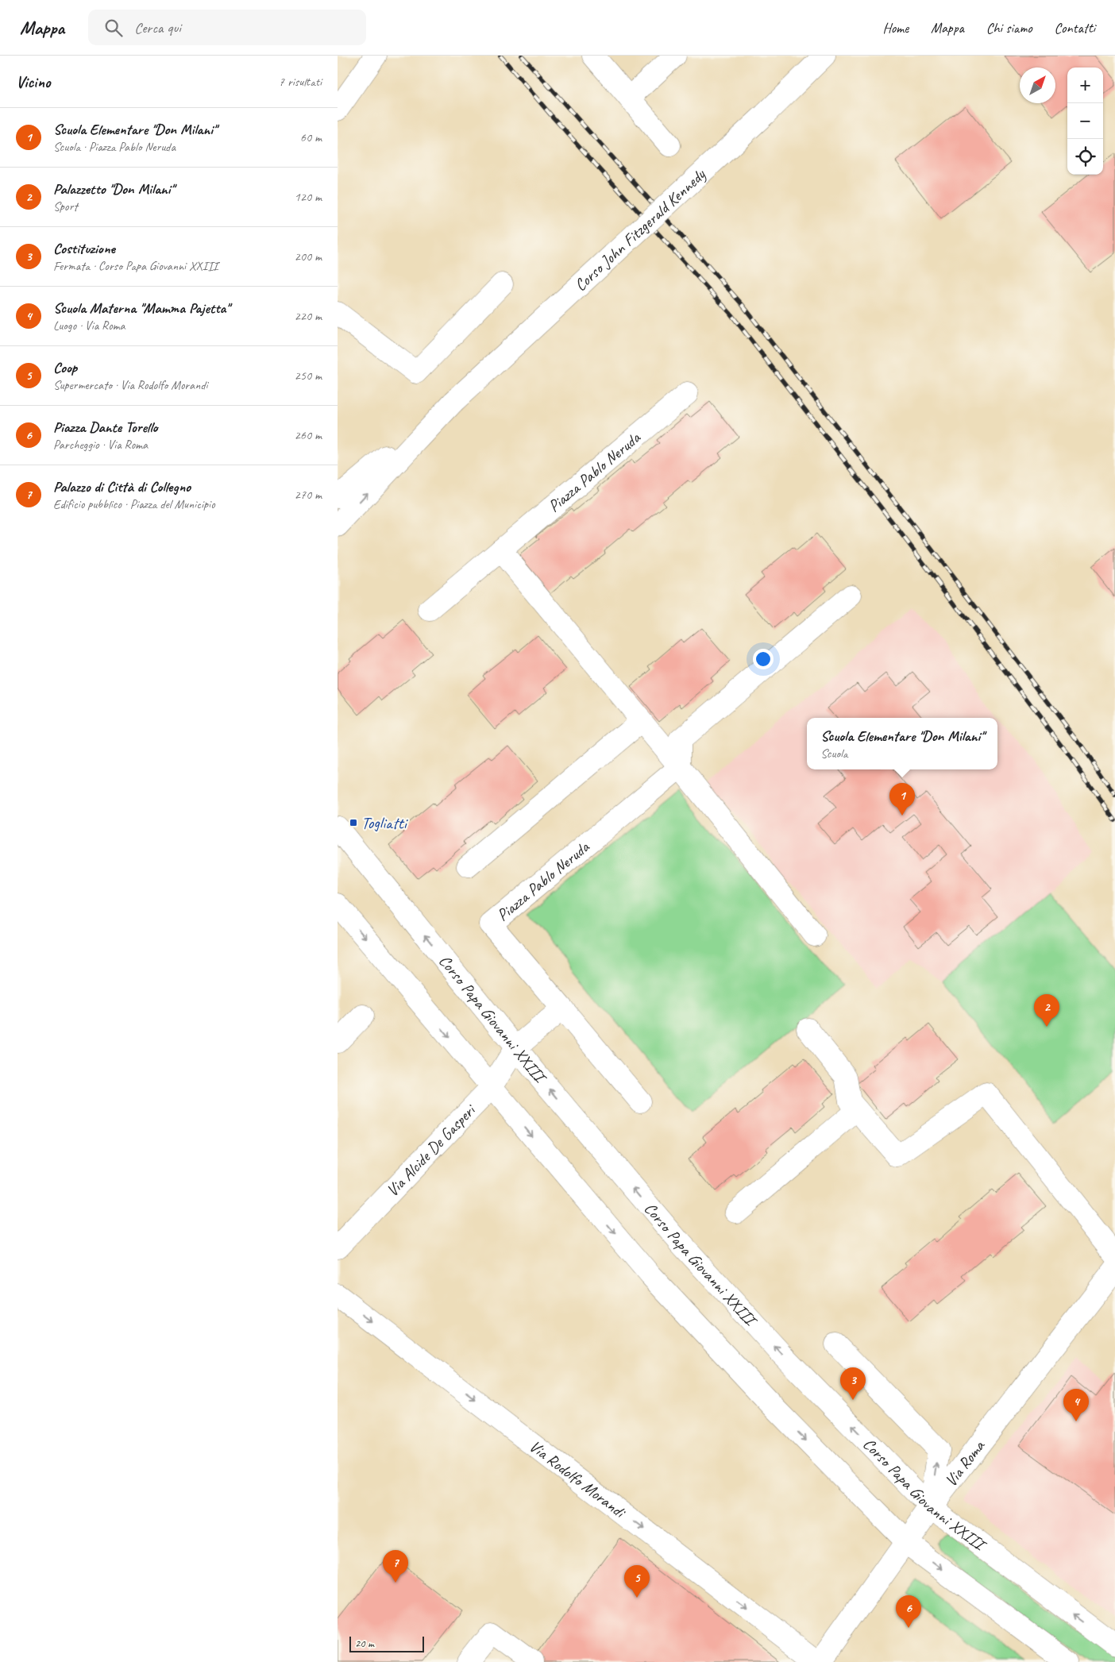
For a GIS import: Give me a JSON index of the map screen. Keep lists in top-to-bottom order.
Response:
{
  "streets": {
    "street": [
      "Corso John Fitzgerald Kennedy",
      "Piazza Pablo Neruda",
      "Corso Papa Giovanni XXIII",
      "Via Alcide De Gasperi",
      "Via Roma",
      "Via Rodolfo Morandi"
    ]
  },
  "crossings": [
    ["Corso Papa Giovanni XXIII", "Via Alcide De Gasperi"],
    ["Corso Papa Giovanni XXIII", "Via Roma"]
  ],
  "places": {
    "transit": ["Togliatti"]
  },
  "scale_bar": "20 m",
  "north": "top right",
  "page": {
    "header": "Mappa",
    "search": "Cerca qui",
    "nav": [
      "Home",
      "Mappa",
      "Chi siamo",
      "Contatti"
    ],
    "heading": ["Vicino", "7 risultati"],
    "map_buttons": ["+", "−"],
    "list": [
      {
        "mark": "1",
        "name": "Scuola Elementare \"Don Milani\"",
        "note": "Scuola · Piazza Pablo Neruda",
        "value": "60 m"
      },
      {
        "mark": "2",
        "name": "Palazzetto \"Don Milani\"",
        "note": "Sport",
        "value": "120 m"
      },
      {
        "mark": "3",
        "name": "Costituzione",
        "note": "Fermata · Corso Papa Giovanni XXIII",
        "value": "200 m"
      },
      {
        "mark": "4",
        "name": "Scuola Materna \"Mamma Pajetta\"",
        "note": "Luogo · Via Roma",
        "value": "220 m"
      },
      {
        "mark": "5",
        "name": "Coop",
        "note": "Supermercato · Via Rodolfo Morandi",
        "value": "250 m"
      },
      {
        "mark": "6",
        "name": "Piazza Dante Torello",
        "note": "Parcheggio · Via Roma",
        "value": "260 m"
      },
      {
        "mark": "7",
        "name": "Palazzo di Città di Collegno",
        "note": "Edificio pubblico · Piazza del Municipio",
        "value": "270 m"
      }
    ],
    "popup": ["Scuola Elementare \"Don Milani\"", "Scuola"],
    "pins": [
      "1",
      "2",
      "3",
      "4",
      "7",
      "5",
      "6"
    ],
    "scale": "20 m"
  }
}
